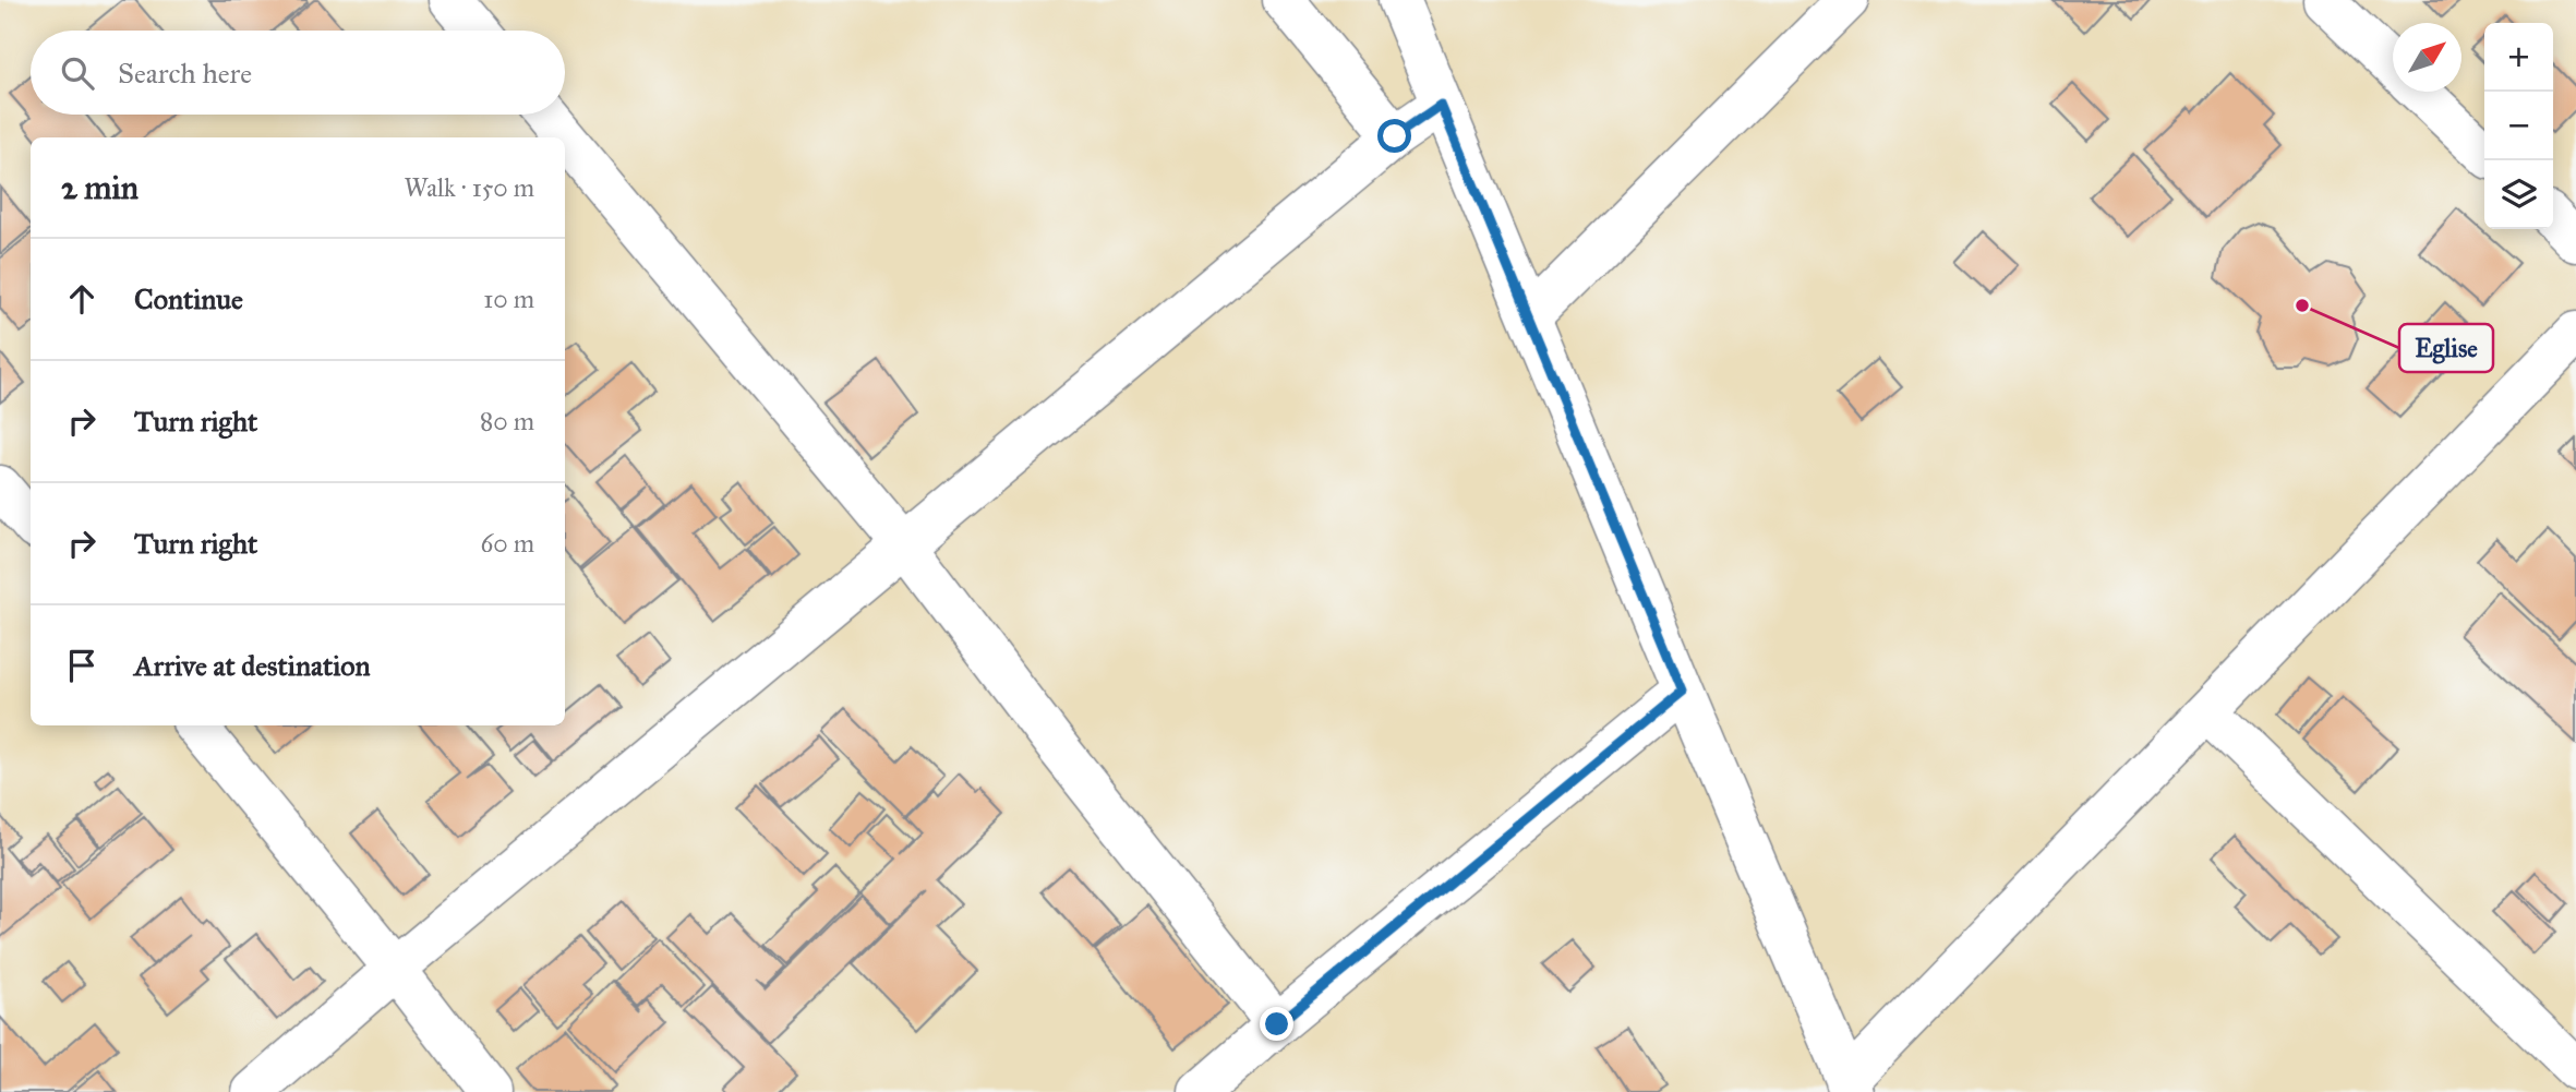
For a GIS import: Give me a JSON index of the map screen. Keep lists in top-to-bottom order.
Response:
{
  "places": ["Eglise"],
  "north": "top right",
  "page": {
    "map_buttons": ["+", "−"],
    "search": "Search here",
    "heading": ["2 min", "Walk · 150 m"],
    "list": [
      ["Continue", "10 m"],
      ["Turn right", "80 m"],
      ["Turn right", "60 m"],
      "Arrive at destination"
    ]
  }
}
